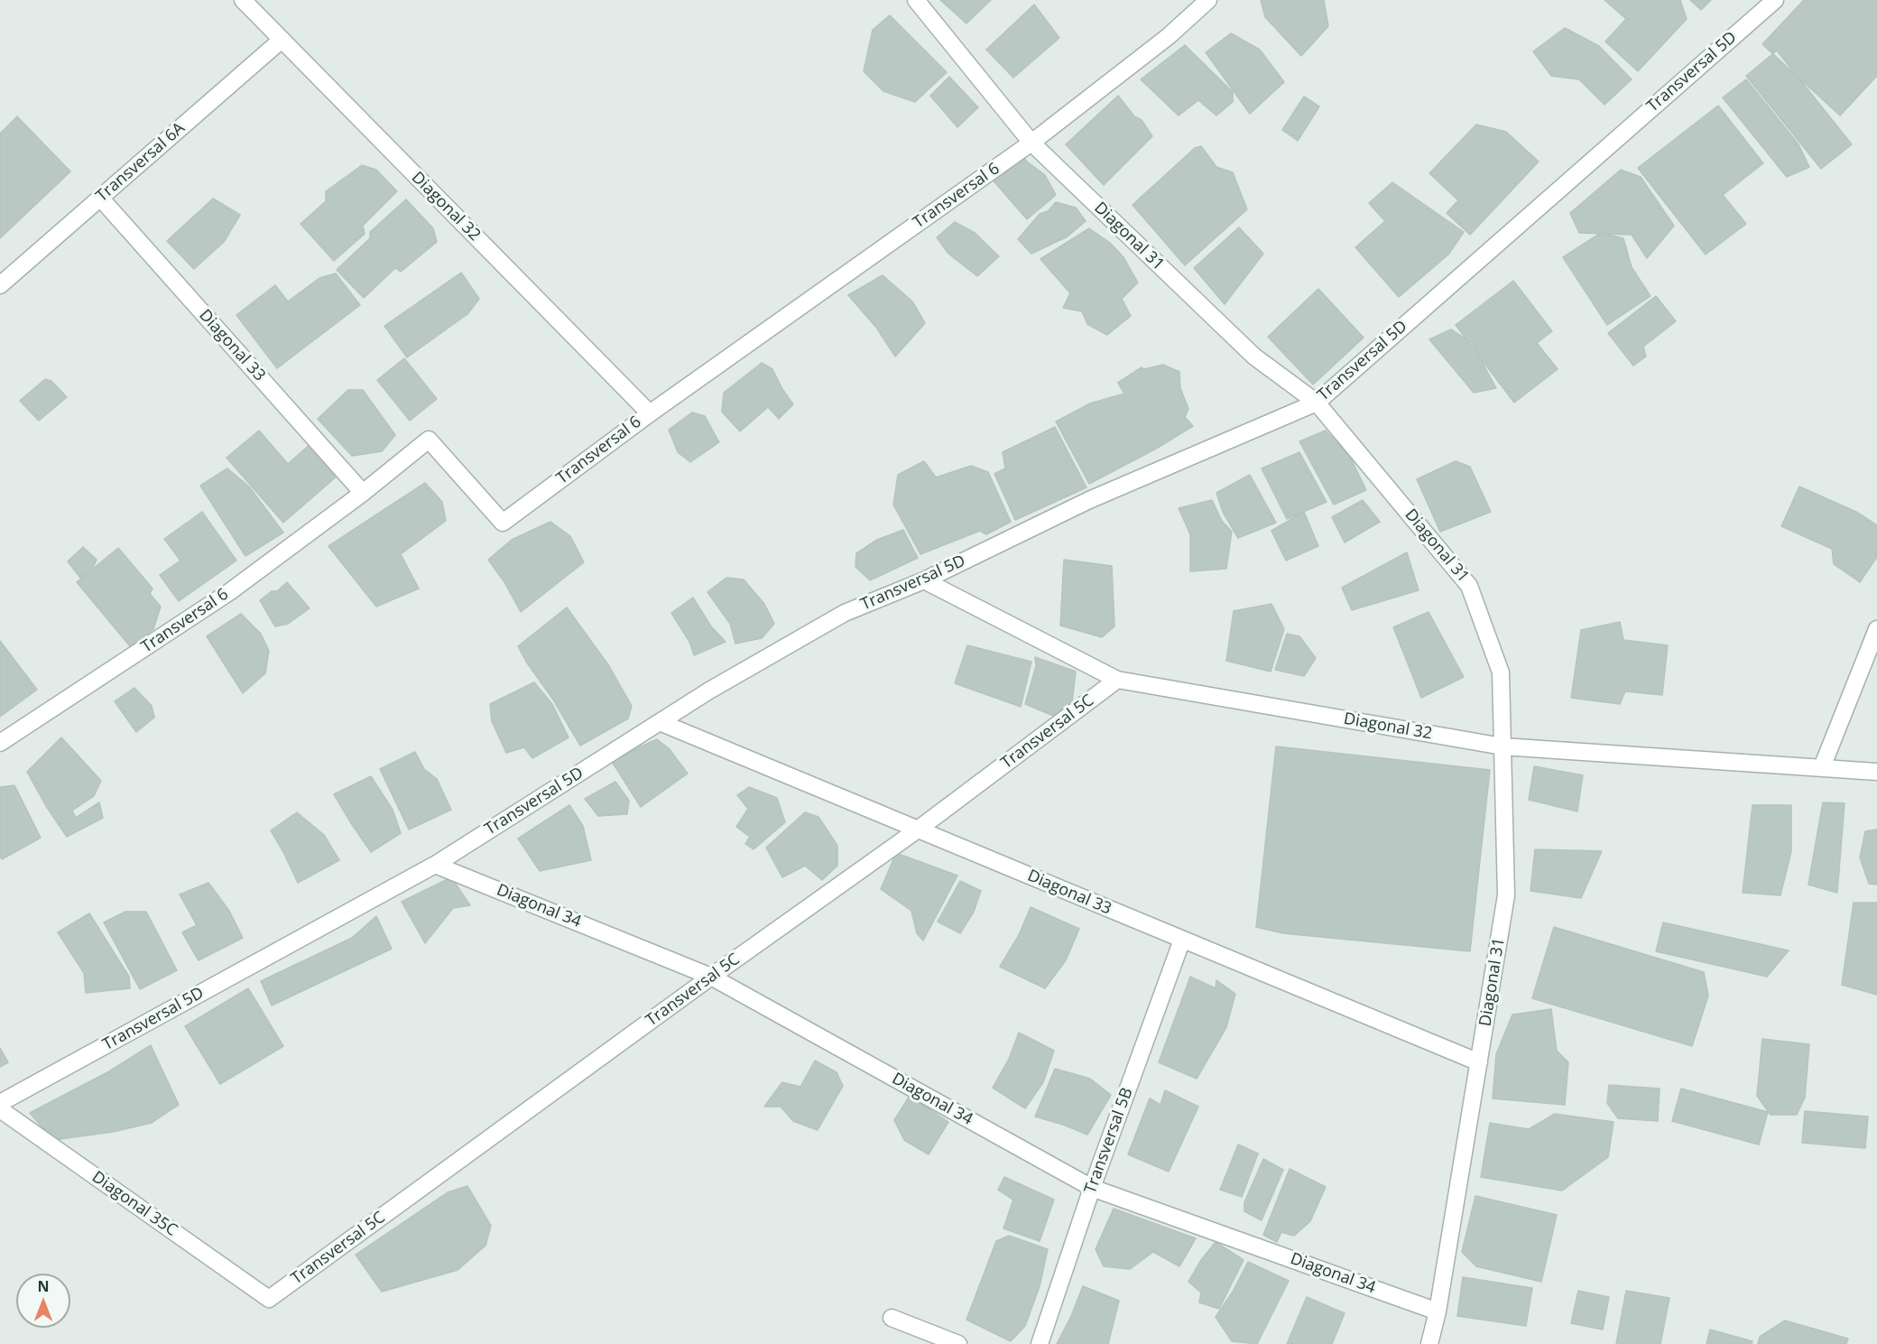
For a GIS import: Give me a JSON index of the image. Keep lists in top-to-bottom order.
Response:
{
  "streets": {
    "street": [
      "Transversal 5D",
      "Transversal 6A",
      "Transversal 6",
      "Diagonal 32",
      "Diagonal 31",
      "Diagonal 33",
      "Transversal 5C",
      "Diagonal 34",
      "Transversal 5B",
      "Diagonal 35C"
    ]
  },
  "crossings": [
    ["Transversal 5D", "Diagonal 32"],
    ["Transversal 5D", "Diagonal 31"],
    ["Transversal 5D", "Diagonal 33"],
    ["Transversal 5D", "Diagonal 34"],
    ["Transversal 6A", "Diagonal 32"],
    ["Transversal 6A", "Diagonal 33"],
    ["Transversal 6", "Diagonal 32"],
    ["Transversal 6", "Diagonal 31"],
    ["Transversal 6", "Diagonal 33"],
    ["Diagonal 32", "Diagonal 31"],
    ["Diagonal 32", "Transversal 5C"],
    ["Diagonal 31", "Diagonal 33"],
    ["Diagonal 31", "Diagonal 34"],
    ["Diagonal 33", "Transversal 5C"],
    ["Diagonal 33", "Transversal 5B"],
    ["Transversal 5C", "Diagonal 34"],
    ["Transversal 5C", "Diagonal 35C"],
    ["Diagonal 34", "Transversal 5B"]
  ],
  "north": "top"
}
